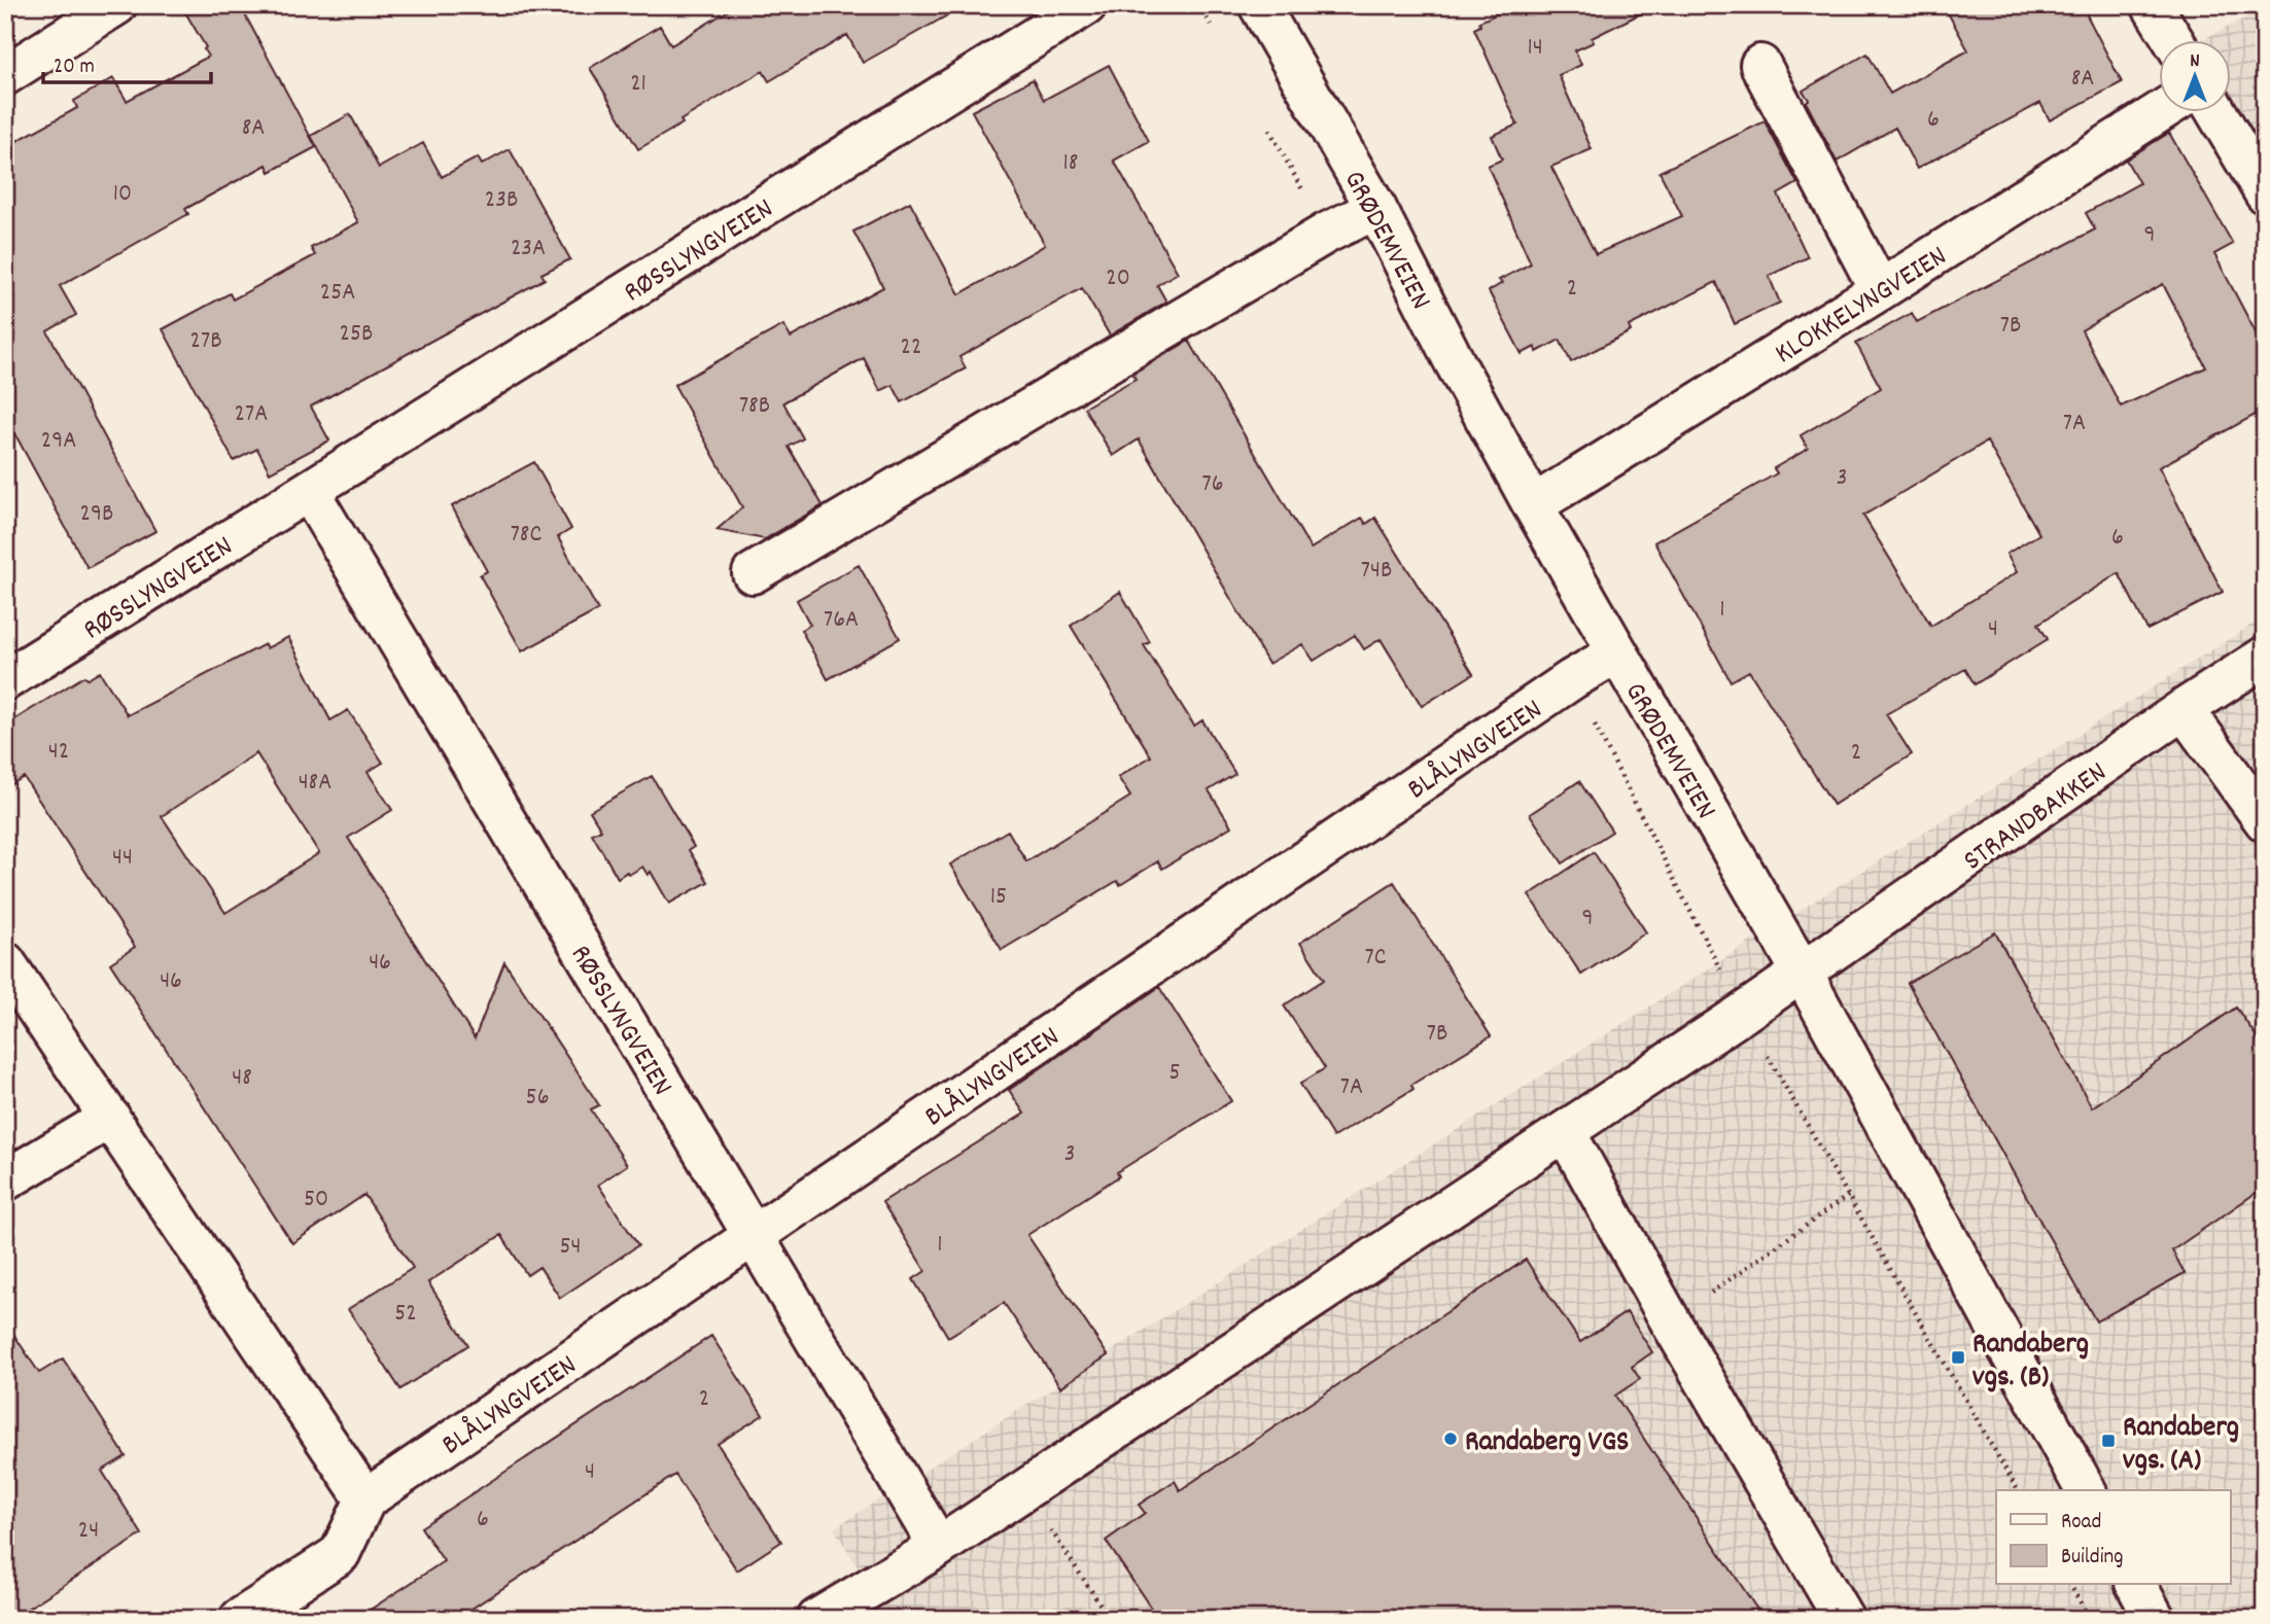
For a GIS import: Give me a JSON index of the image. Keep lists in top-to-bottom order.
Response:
{
  "streets": {
    "street": [
      "GRØDEMVEIEN",
      "RØSSLYNGVEIEN",
      "KLOKKELYNGVEIEN",
      "BLÅLYNGVEIEN",
      "STRANDBAKKEN"
    ]
  },
  "crossings": [
    ["GRØDEMVEIEN", "KLOKKELYNGVEIEN"],
    ["GRØDEMVEIEN", "BLÅLYNGVEIEN"],
    ["GRØDEMVEIEN", "STRANDBAKKEN"],
    ["RØSSLYNGVEIEN", "BLÅLYNGVEIEN"],
    ["RØSSLYNGVEIEN", "STRANDBAKKEN"]
  ],
  "places": {
    "transit": ["Randaberg vgs. (B)", "Randaberg vgs. (A)"],
    "other": ["Randaberg VGS"]
  },
  "house_numbers": [
    "14",
    "8A",
    "21",
    "6",
    "8A",
    "18",
    "10",
    "23B",
    "9",
    "23A",
    "20",
    "2",
    "25A",
    "7B",
    "25B",
    "27B",
    "22",
    "78B",
    "27A",
    "7A",
    "29A",
    "3",
    "76",
    "29B",
    "78C",
    "6",
    "74B",
    "1",
    "76A",
    "4",
    "42",
    "2",
    "48A",
    "44",
    "15",
    "9",
    "7C",
    "46",
    "46",
    "7B",
    "5",
    "48",
    "7A",
    "56",
    "3",
    "50",
    "1",
    "54",
    "52",
    "2",
    "4",
    "6",
    "24"
  ],
  "legend": ["Road", "Building"],
  "scale_bar": "20 m",
  "north": "top"
}
